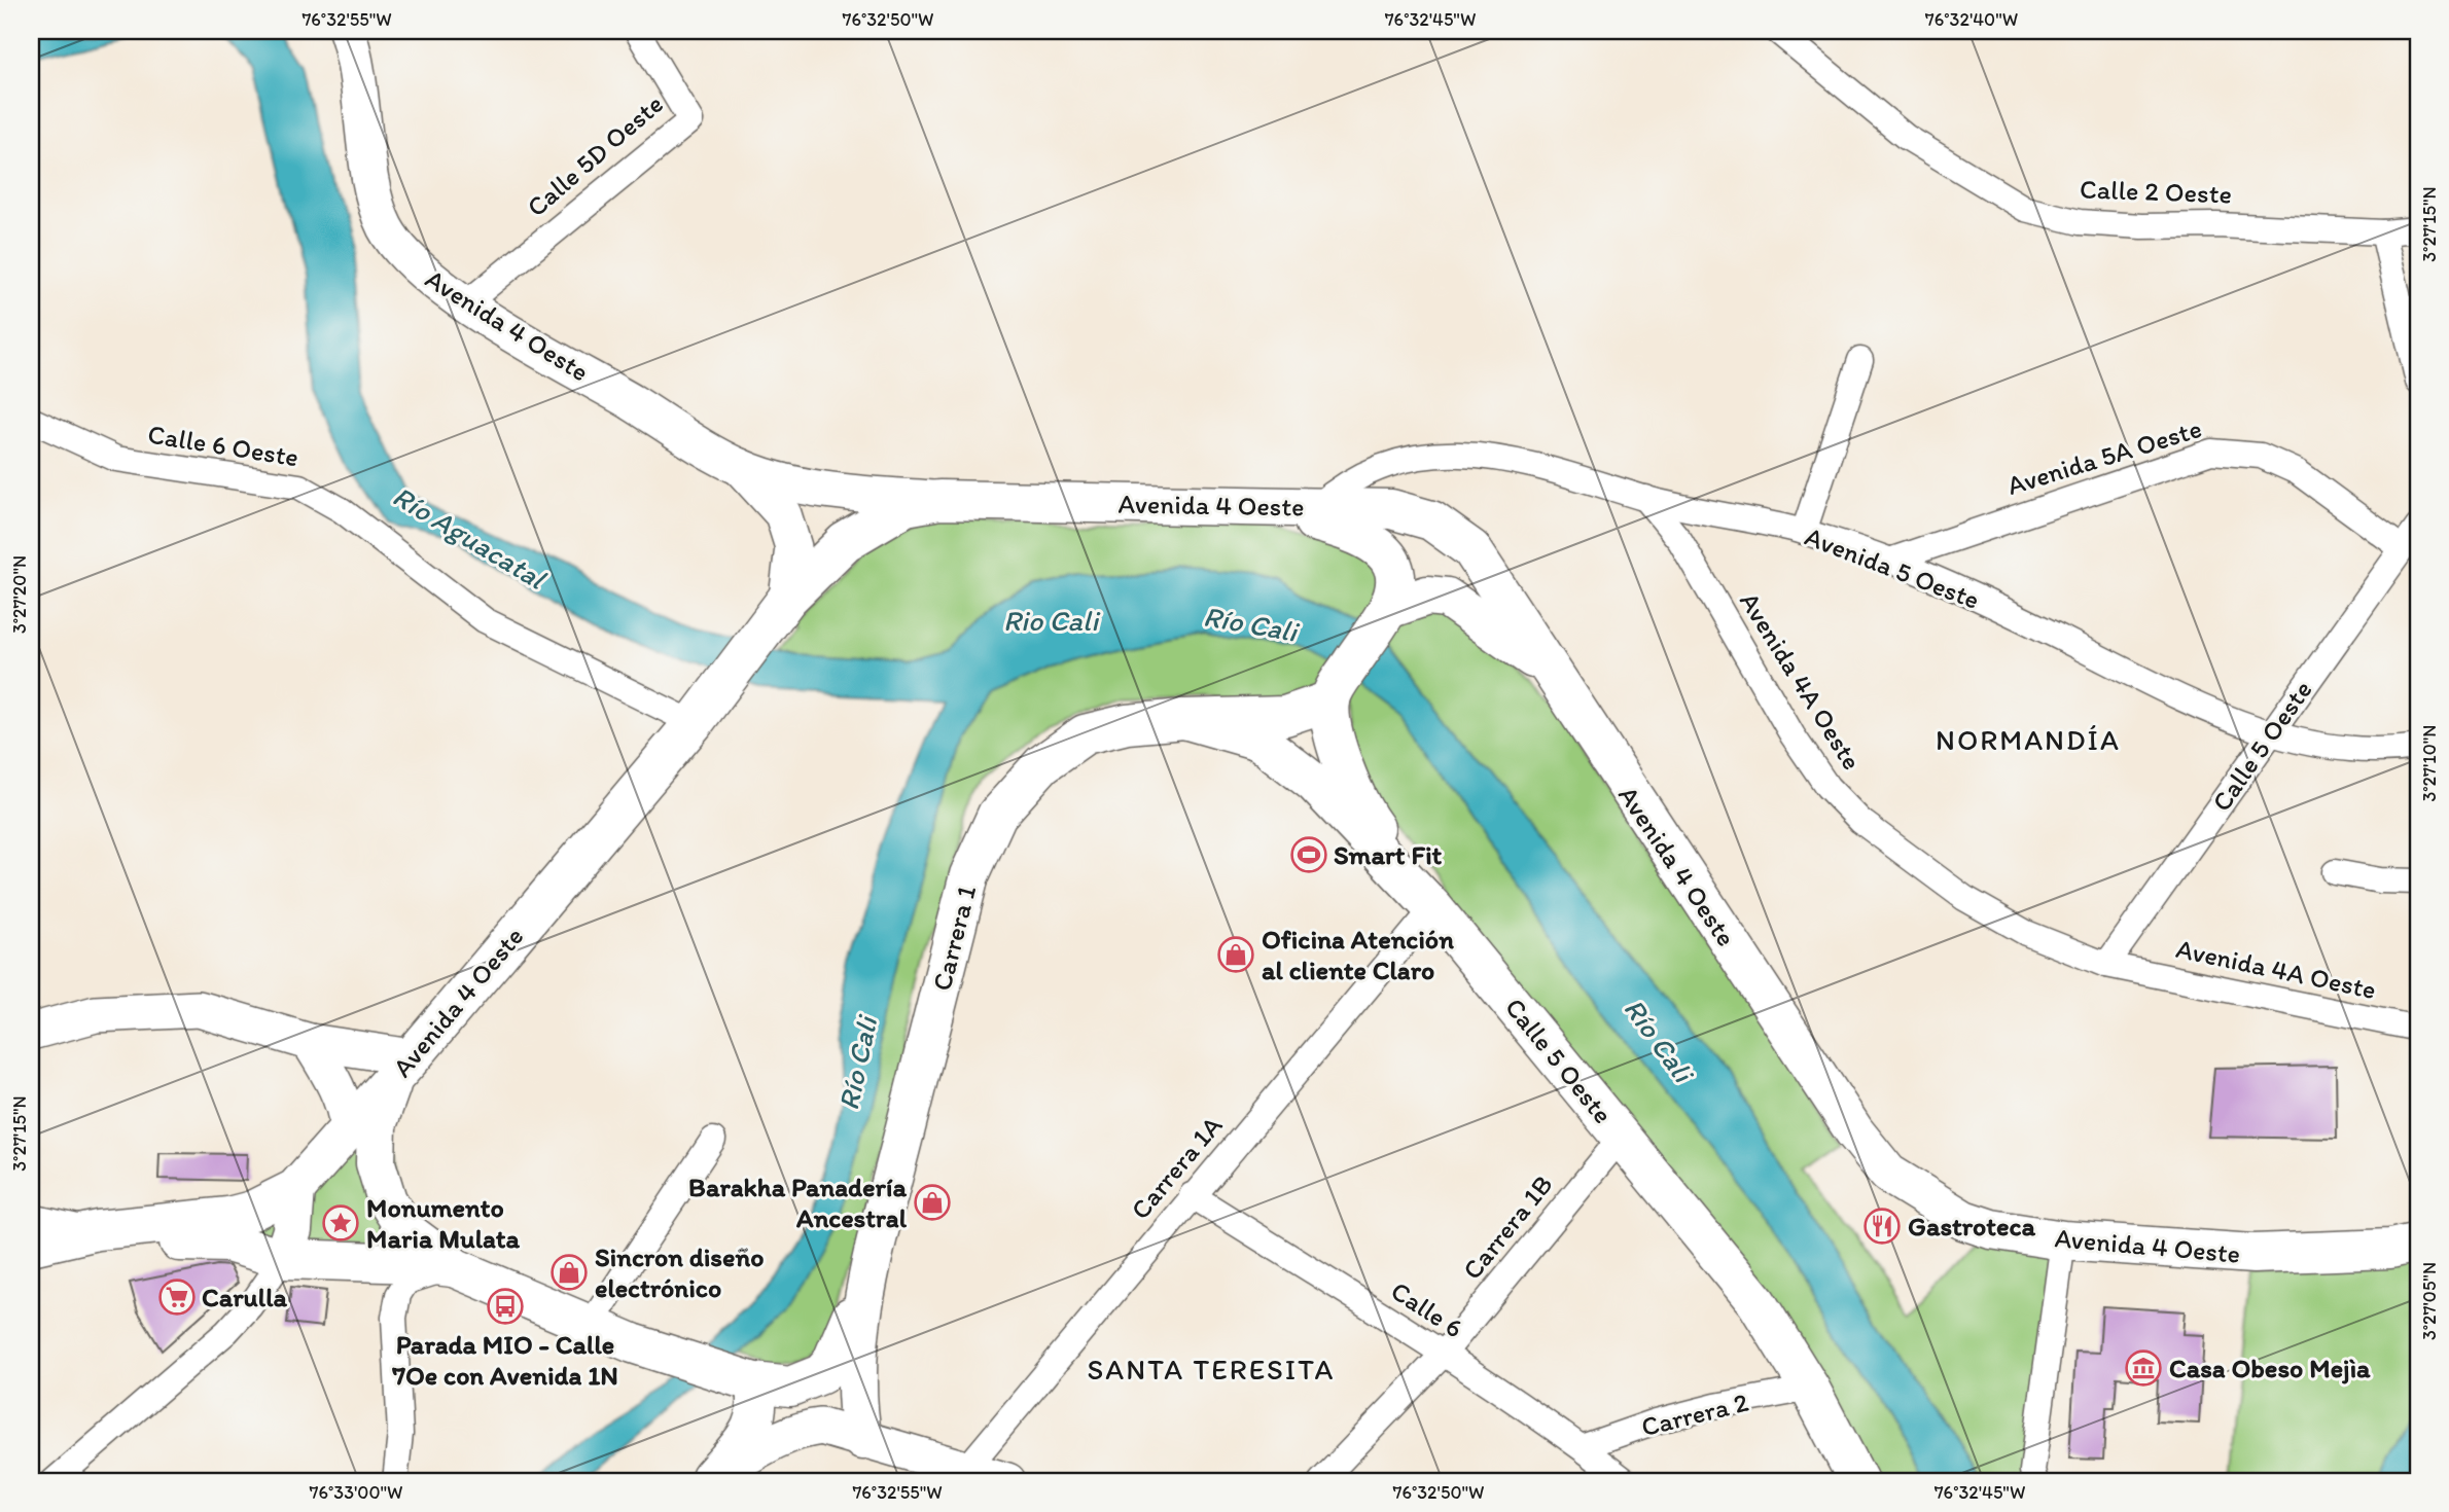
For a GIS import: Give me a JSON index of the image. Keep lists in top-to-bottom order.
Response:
{
  "streets": {
    "main road": ["Avenida 4 Oeste", "Calle 5 Oeste", "Carrera 1"],
    "street": [
      "Calle 5D Oeste",
      "Calle 2 Oeste",
      "Calle 6 Oeste",
      "Avenida 5A Oeste",
      "Avenida 5 Oeste",
      "Avenida 4A Oeste",
      "Carrera 1A",
      "Carrera 1B",
      "Calle 6",
      "Carrera 2"
    ]
  },
  "crossings": [
    ["Calle 5D Oeste", "Avenida 4 Oeste"],
    ["Avenida 4 Oeste", "Calle 6 Oeste"],
    ["Avenida 4 Oeste", "Avenida 5 Oeste"],
    ["Avenida 5A Oeste", "Avenida 5 Oeste"],
    ["Avenida 5A Oeste", "Calle 5 Oeste"],
    ["Avenida 5 Oeste", "Avenida 4A Oeste"],
    ["Avenida 5 Oeste", "Calle 5 Oeste"],
    ["Avenida 4A Oeste", "Calle 5 Oeste"],
    ["Calle 5 Oeste", "Carrera 1"],
    ["Calle 5 Oeste", "Carrera 1A"],
    ["Calle 5 Oeste", "Carrera 1B"],
    ["Calle 5 Oeste", "Carrera 2"],
    ["Carrera 1A", "Calle 6"],
    ["Carrera 1B", "Calle 6"],
    ["Calle 6", "Carrera 2"]
  ],
  "districts": ["NORMANDÍA", "SANTA TERESITA"],
  "water": ["Río Aguacatal", "Rio Cali", "Río Cali"],
  "places": {
    "sports": ["Smart Fit"],
    "shop": ["Oficina Atención al cliente Claro", "Barakha Panadería Ancestral", "Sincron diseño electrónico"],
    "place": ["Monumento Maria Mulata"],
    "restaurant": ["Gastroteca"],
    "supermarket": ["Carulla"],
    "bus stop": ["Parada MIO - Calle 7Oe con Avenida 1N"],
    "museum": ["Casa Obeso Mejìa"]
  },
  "coordinates": [
    "76°32'55\"W",
    "76°32'50\"W",
    "76°32'45\"W",
    "76°32'40\"W",
    "3°27'15\"N",
    "3°27'20\"N",
    "3°27'10\"N",
    "3°27'05\"N",
    "76°33'00\"W"
  ]
}
